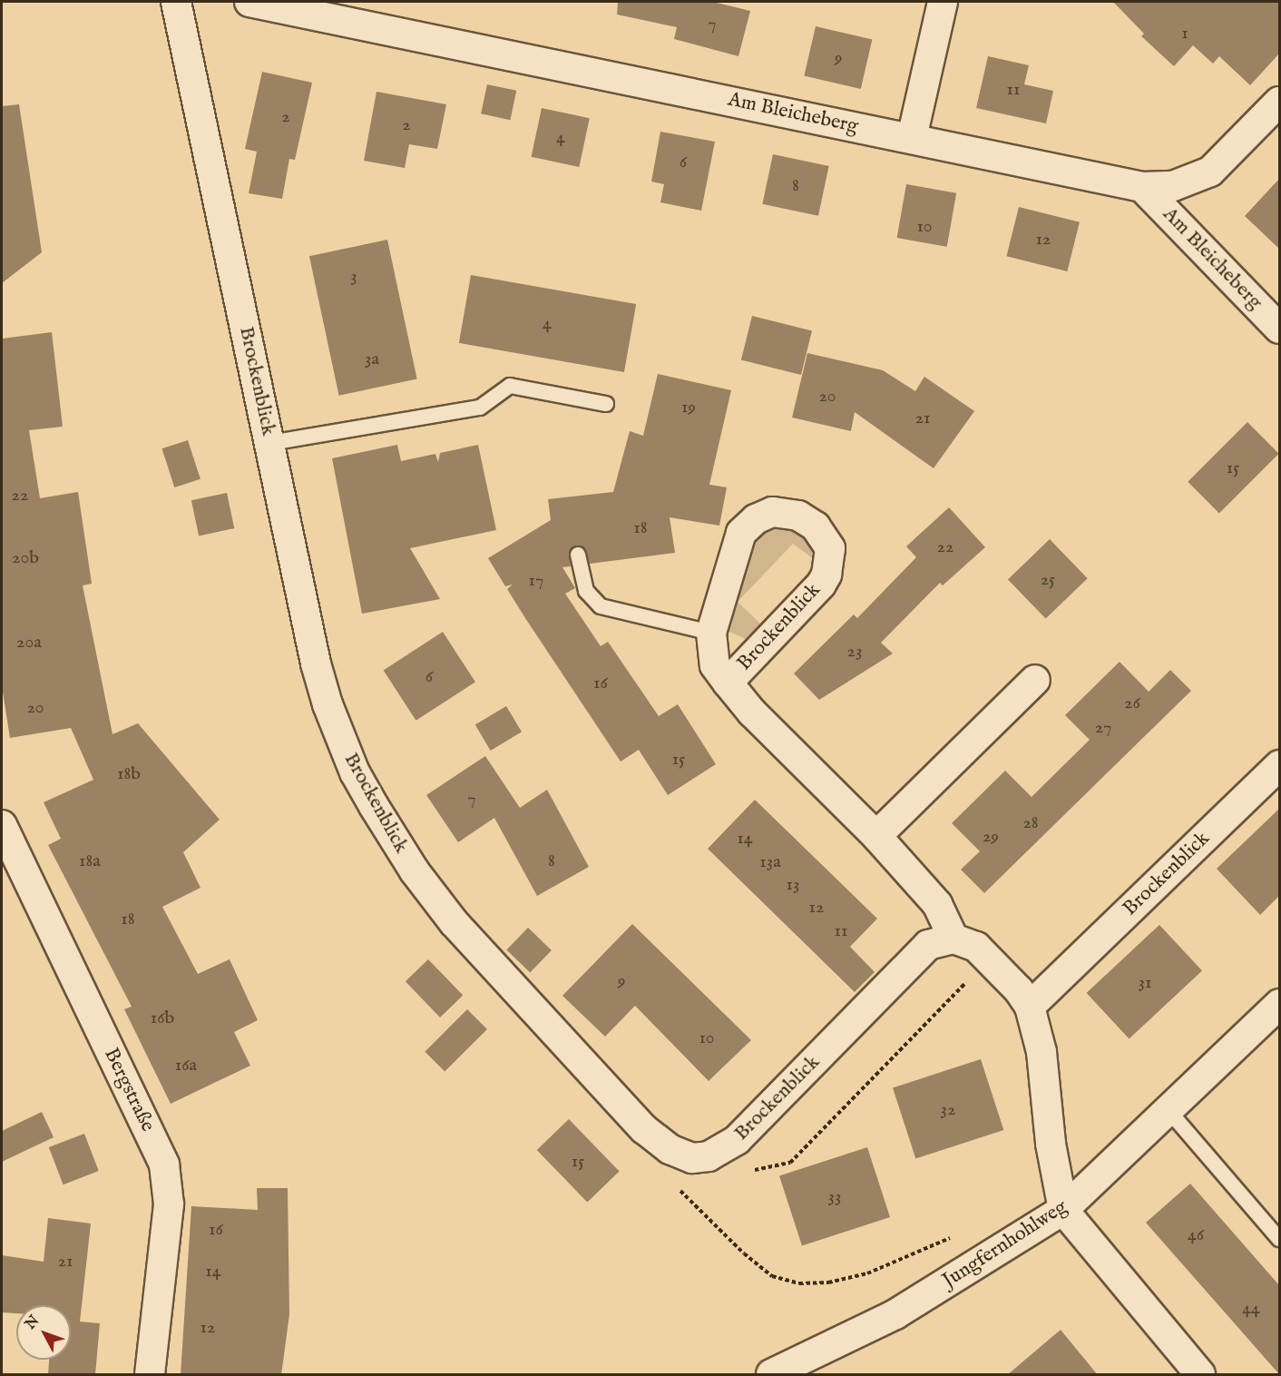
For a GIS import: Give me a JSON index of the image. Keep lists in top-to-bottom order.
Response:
{
  "streets": {
    "street": [
      "Am Bleicheberg",
      "Brockenblick",
      "Bergstraße",
      "Jungfernhohlweg"
    ]
  },
  "house_numbers": [
    "7",
    "1",
    "9",
    "11",
    "2",
    "2",
    "4",
    "6",
    "8",
    "10",
    "12",
    "3",
    "4",
    "3a",
    "20",
    "19",
    "21",
    "15",
    "22",
    "18",
    "22",
    "20b",
    "25",
    "17",
    "20a",
    "23",
    "6",
    "16",
    "26",
    "20",
    "27",
    "15",
    "18b",
    "7",
    "28",
    "29",
    "14",
    "18a",
    "8",
    "13a",
    "13",
    "12",
    "18",
    "11",
    "9",
    "31",
    "16b",
    "10",
    "16a",
    "32",
    "15",
    "33",
    "16",
    "46",
    "21",
    "14",
    "44",
    "12"
  ],
  "north": "top left"
}
